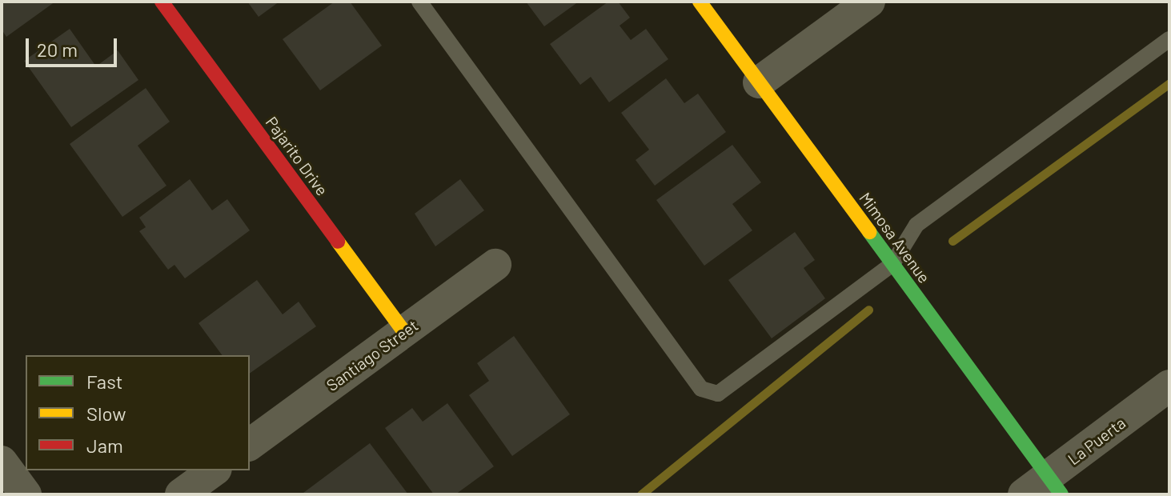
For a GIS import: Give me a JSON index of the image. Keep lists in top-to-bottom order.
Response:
{
  "streets": {
    "street": [
      "Pajarito Drive",
      "Mimosa Avenue",
      "Santiago Street",
      "La Puerta"
    ]
  },
  "crossings": [
    ["Pajarito Drive", "Santiago Street"],
    ["Mimosa Avenue", "La Puerta"]
  ],
  "legend": ["Fast", "Slow", "Jam"],
  "scale_bar": "20 m"
}
